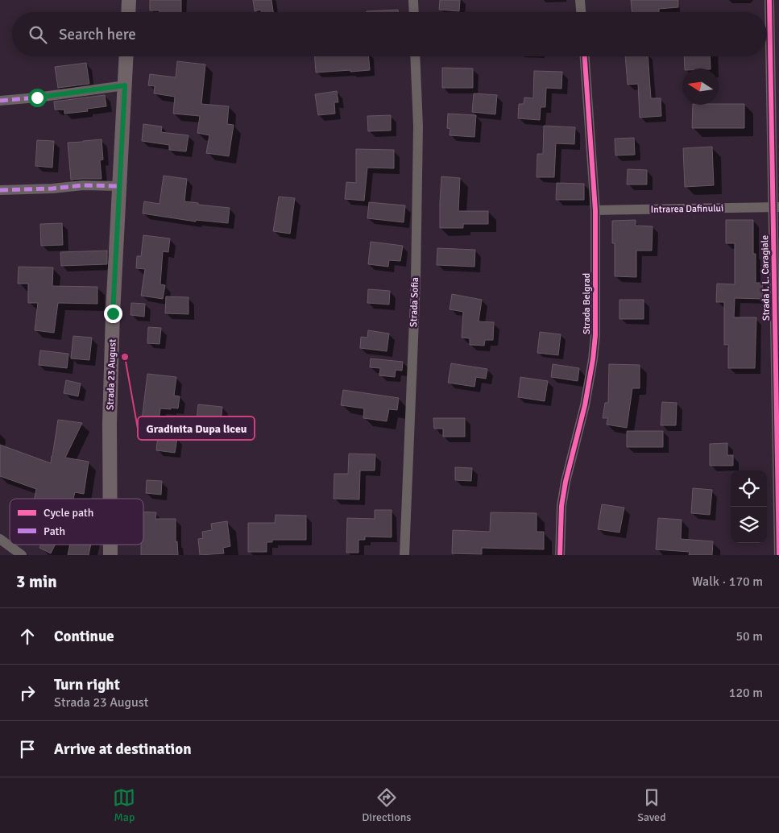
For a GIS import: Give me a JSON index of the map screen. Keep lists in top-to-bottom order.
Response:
{
  "streets": {
    "main road": ["Strada 23 August"],
    "street": [
      "Intrarea Dafinului",
      "Strada I. L. Caragiale",
      "Strada Sofia",
      "Strada Belgrad"
    ]
  },
  "crossings": [
    ["Intrarea Dafinului", "Strada I. L. Caragiale"],
    ["Intrarea Dafinului", "Strada Belgrad"]
  ],
  "places": ["Gradinita Dupa liceu"],
  "legend": ["Cycle path", "Path"],
  "north": "left",
  "page": {
    "search": "Search here",
    "heading": ["3 min", "Walk · 170 m"],
    "list": [
      ["Continue", "50 m"],
      ["Turn right", "Strada 23 August", "120 m"],
      "Arrive at destination"
    ],
    "nav": ["Map", "Directions", "Saved"]
  }
}
